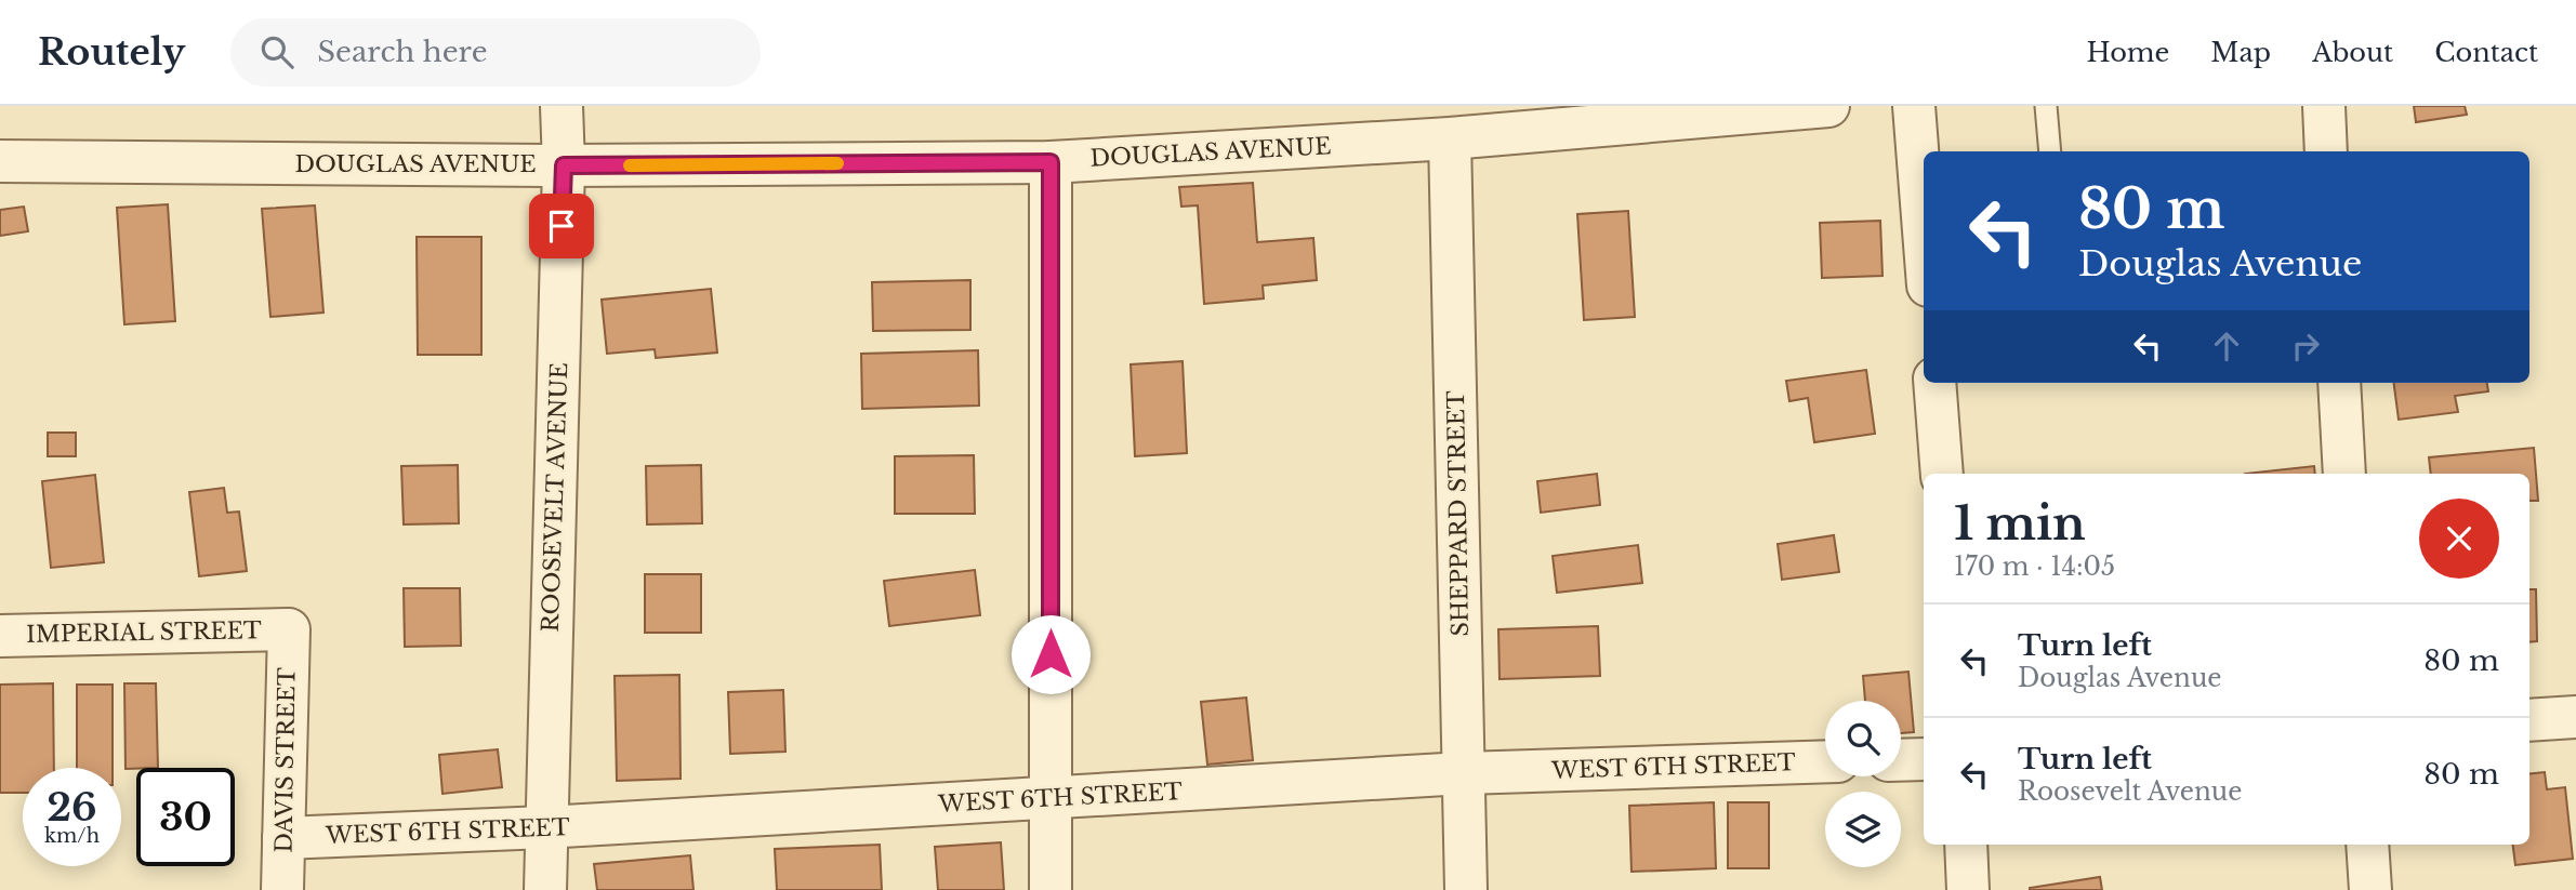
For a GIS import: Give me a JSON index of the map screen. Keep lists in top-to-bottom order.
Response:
{
  "streets": {
    "street": [
      "DOUGLAS AVENUE",
      "ROOSEVELT AVENUE",
      "SHEPPARD STREET",
      "IMPERIAL STREET",
      "DAVIS STREET",
      "WEST 6TH STREET"
    ]
  },
  "crossings": [
    ["DOUGLAS AVENUE", "ROOSEVELT AVENUE"],
    ["DOUGLAS AVENUE", "SHEPPARD STREET"],
    ["ROOSEVELT AVENUE", "WEST 6TH STREET"],
    ["SHEPPARD STREET", "WEST 6TH STREET"],
    ["IMPERIAL STREET", "DAVIS STREET"],
    ["DAVIS STREET", "WEST 6TH STREET"]
  ],
  "page": {
    "header": "Routely",
    "search": "Search here",
    "nav": [
      "Home",
      "Map",
      "About",
      "Contact"
    ],
    "turn": ["80 m", "Douglas Avenue"],
    "heading": ["1 min", "170 m · 14:05"],
    "list": [
      {
        "name": "Turn left",
        "note": "Douglas Avenue",
        "value": "80 m"
      },
      {
        "name": "Turn left",
        "note": "Roosevelt Avenue",
        "value": "80 m"
      }
    ],
    "speed": "26 km/h",
    "limit": "30"
  }
}
